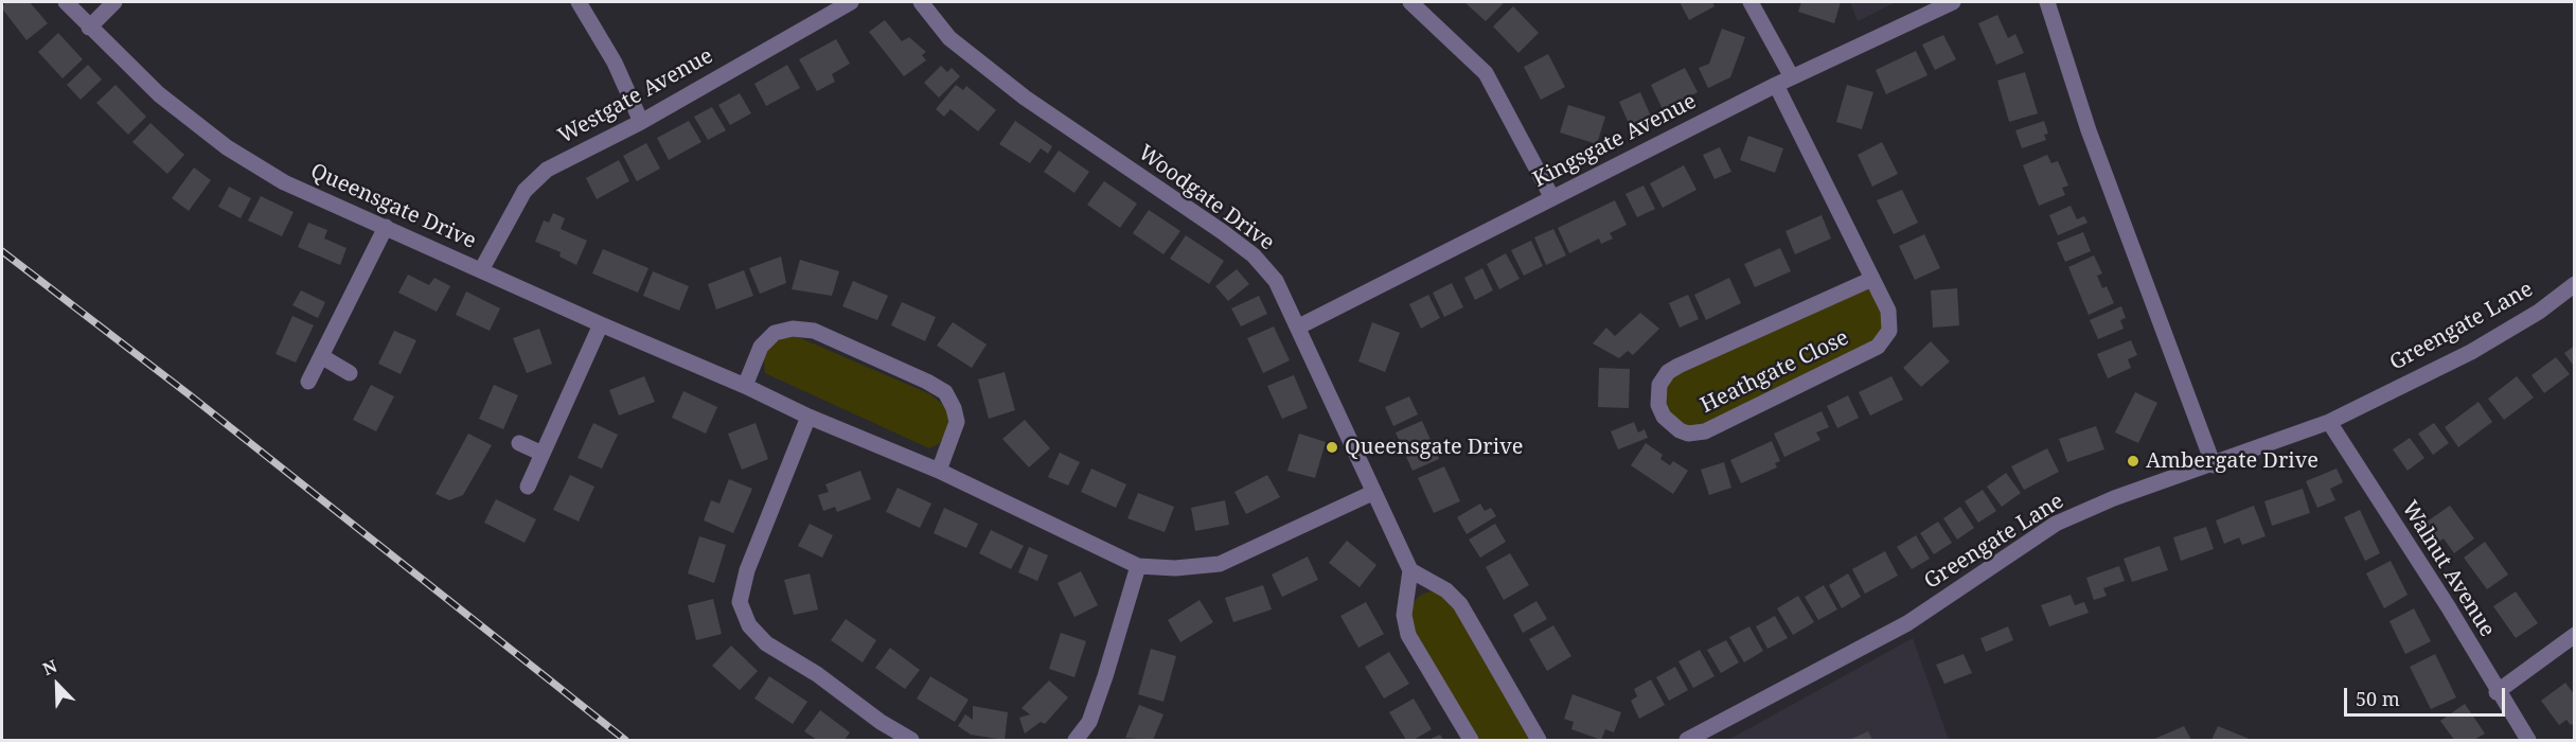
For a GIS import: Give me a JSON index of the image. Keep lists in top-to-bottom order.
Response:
{
  "streets": {
    "street": [
      "Westgate Avenue",
      "Kingsgate Avenue",
      "Woodgate Drive",
      "Queensgate Drive",
      "Greengate Lane",
      "Heathgate Close",
      "Walnut Avenue"
    ]
  },
  "crossings": [
    ["Westgate Avenue", "Queensgate Drive"],
    ["Kingsgate Avenue", "Woodgate Drive"],
    ["Kingsgate Avenue", "Heathgate Close"],
    ["Woodgate Drive", "Queensgate Drive"],
    ["Greengate Lane", "Walnut Avenue"]
  ],
  "places": ["Queensgate Drive", "Ambergate Drive"],
  "scale_bar": "50 m",
  "north": "top left"
}
